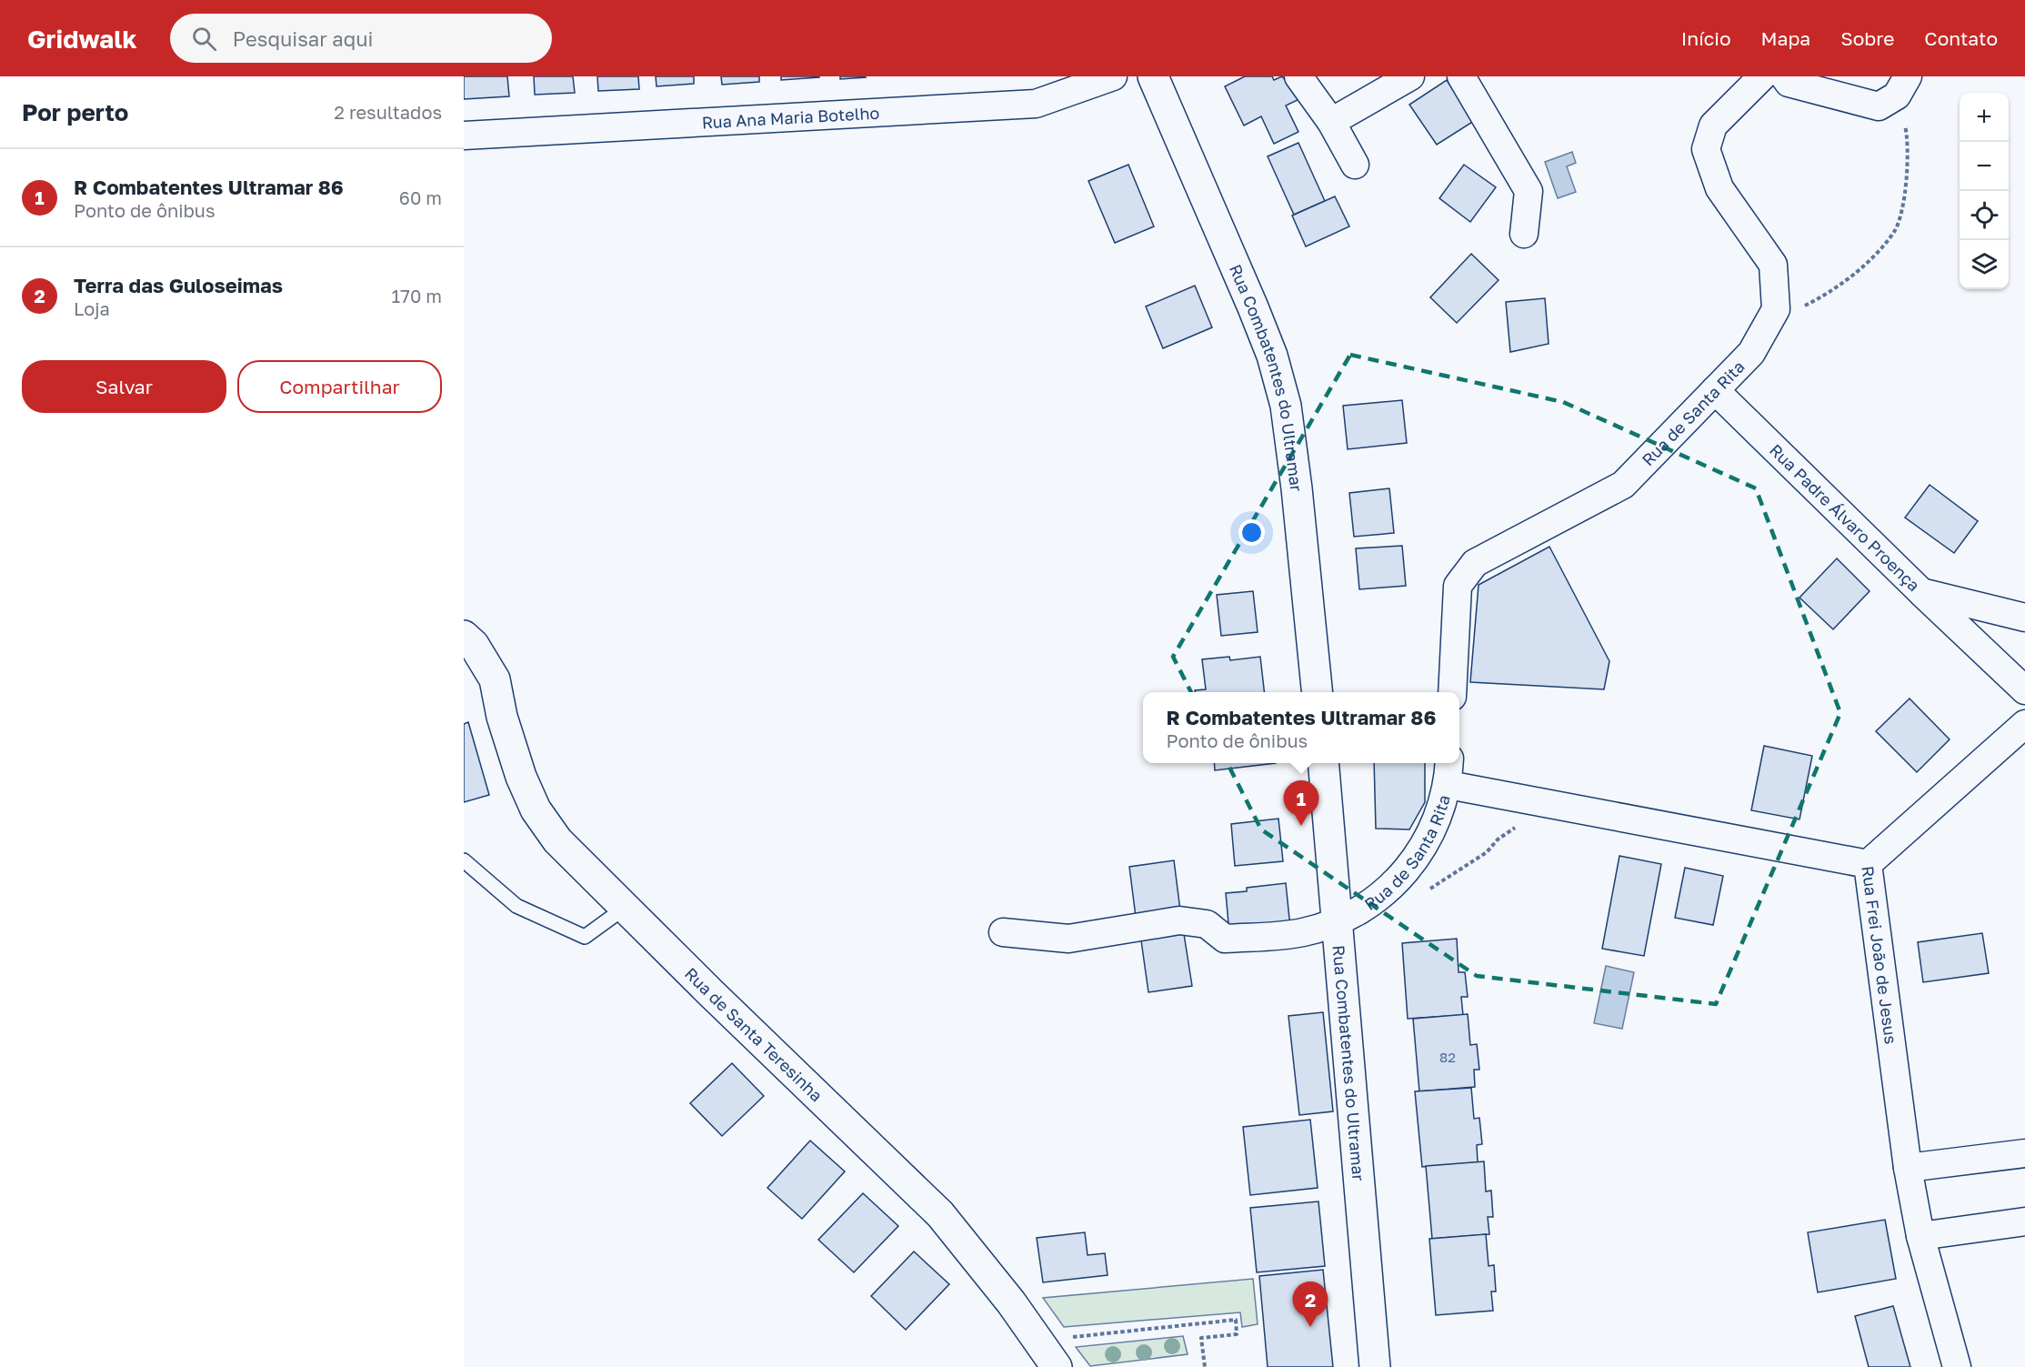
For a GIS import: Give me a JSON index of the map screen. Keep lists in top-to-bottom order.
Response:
{
  "streets": {
    "main road": ["Rua Combatentes do Ultramar", "Rua de Santa Teresinha"],
    "street": [
      "Rua Ana Maria Botelho",
      "Rua de Santa Rita",
      "Rua Padre Álvaro Proença",
      "Rua Frei João de Jesus"
    ]
  },
  "crossings": [
    ["Rua Combatentes do Ultramar", "Rua de Santa Rita"],
    ["Rua de Santa Rita", "Rua Padre Álvaro Proença"],
    ["Rua de Santa Rita", "Rua Frei João de Jesus"]
  ],
  "house_numbers": ["82"],
  "page": {
    "header": "Gridwalk",
    "search": "Pesquisar aqui",
    "nav": [
      "Início",
      "Mapa",
      "Sobre",
      "Contato"
    ],
    "heading": ["Por perto", "2 resultados"],
    "map_buttons": ["+", "−"],
    "list": [
      {
        "mark": "1",
        "name": "R Combatentes Ultramar 86",
        "note": "Ponto de ônibus",
        "value": "60 m"
      },
      {
        "mark": "2",
        "name": "Terra das Guloseimas",
        "note": "Loja",
        "value": "170 m"
      }
    ],
    "buttons": ["Salvar", "Compartilhar"],
    "popup": ["R Combatentes Ultramar 86", "Ponto de ônibus"],
    "pins": ["1", "2"]
  }
}
